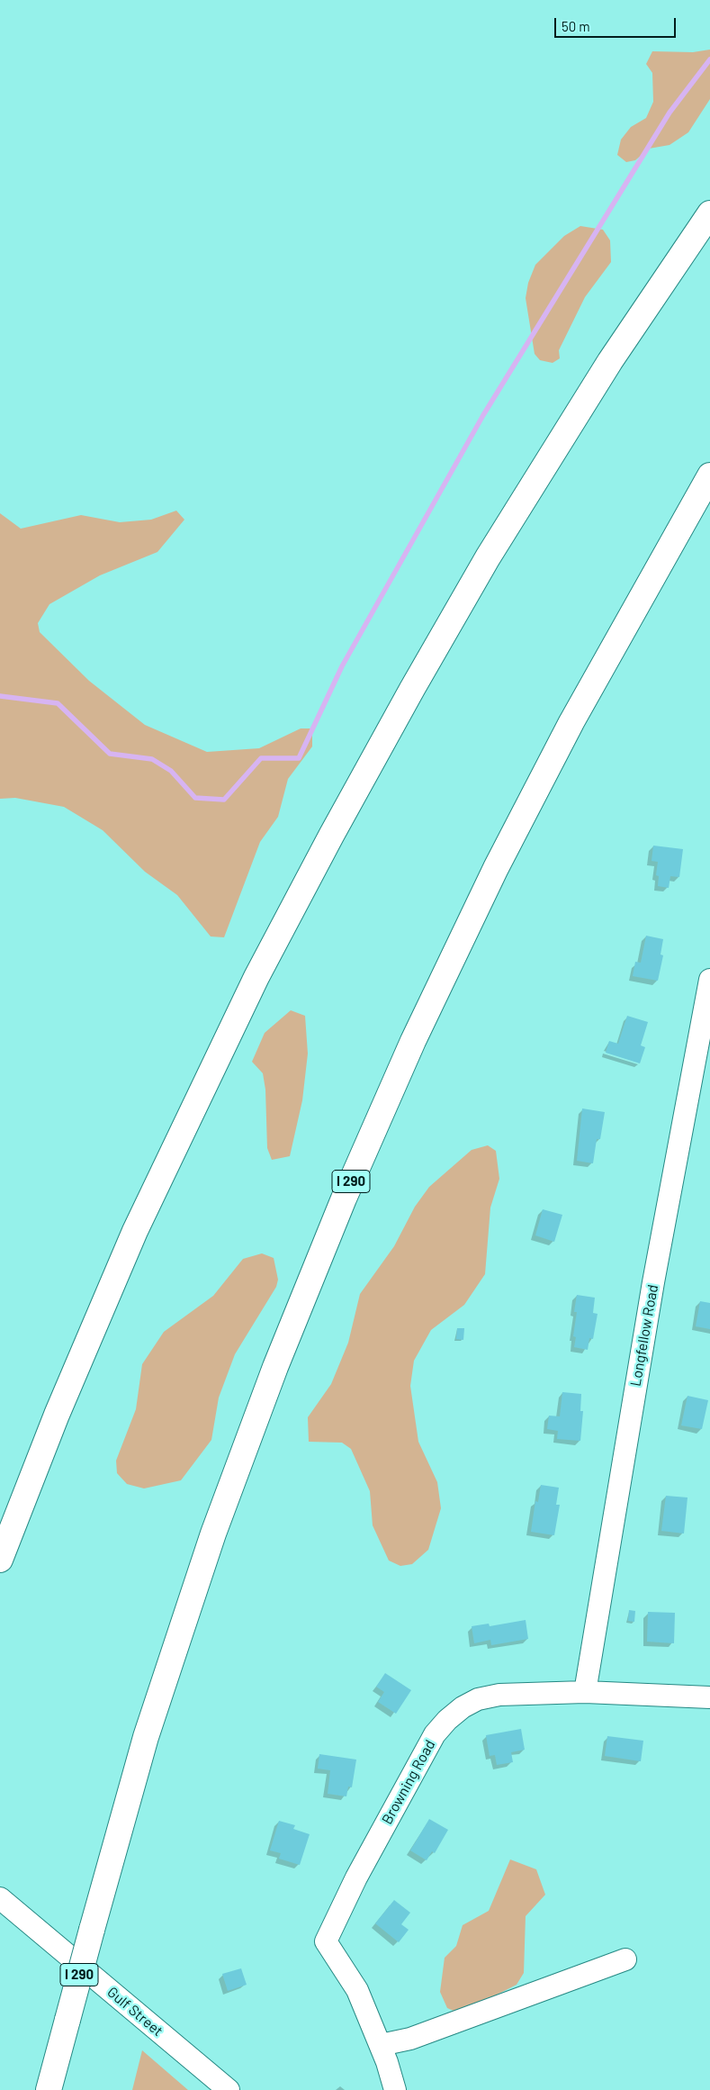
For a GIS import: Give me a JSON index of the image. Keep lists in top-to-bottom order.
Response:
{
  "streets": {
    "highway": ["I 290"],
    "street": ["Longfellow Road", "Browning Road", "Gulf Street"]
  },
  "crossings": [
    ["Longfellow Road", "Browning Road"]
  ],
  "scale_bar": "50 m"
}
